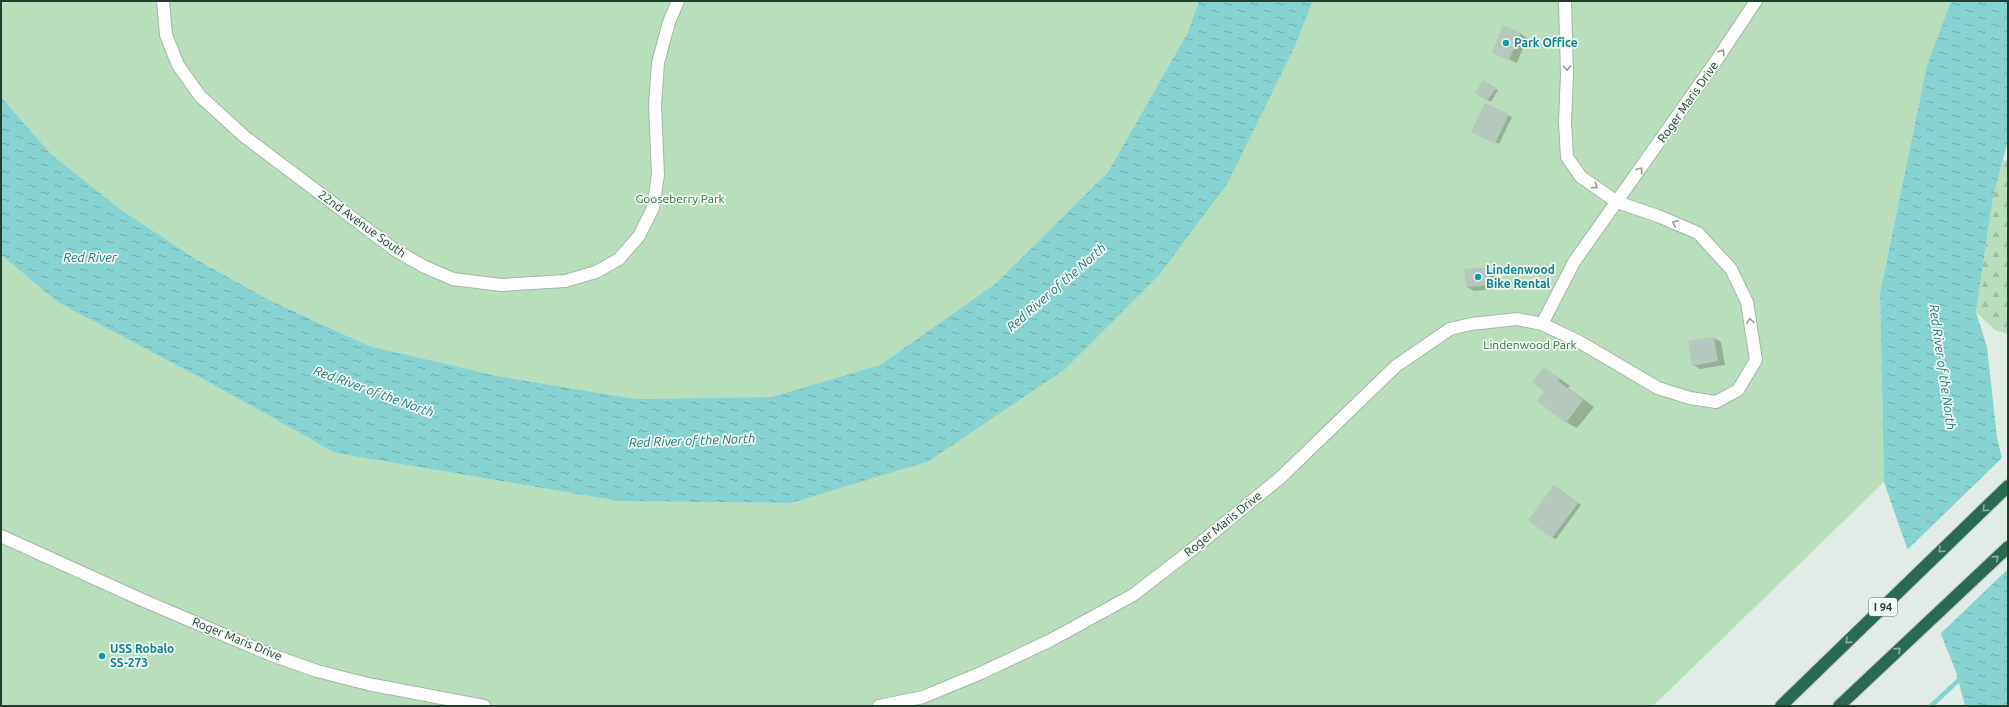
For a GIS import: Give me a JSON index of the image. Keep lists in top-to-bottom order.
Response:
{
  "streets": {
    "highway": ["I 94"],
    "street": ["Roger Maris Drive", "22nd Avenue South"]
  },
  "water": ["Red River", "Red River of the North"],
  "parks": ["Gooseberry Park", "Lindenwood Park"],
  "places": ["Park Office", "Lindenwood Bike Rental", "USS Robalo SS-273"]
}
